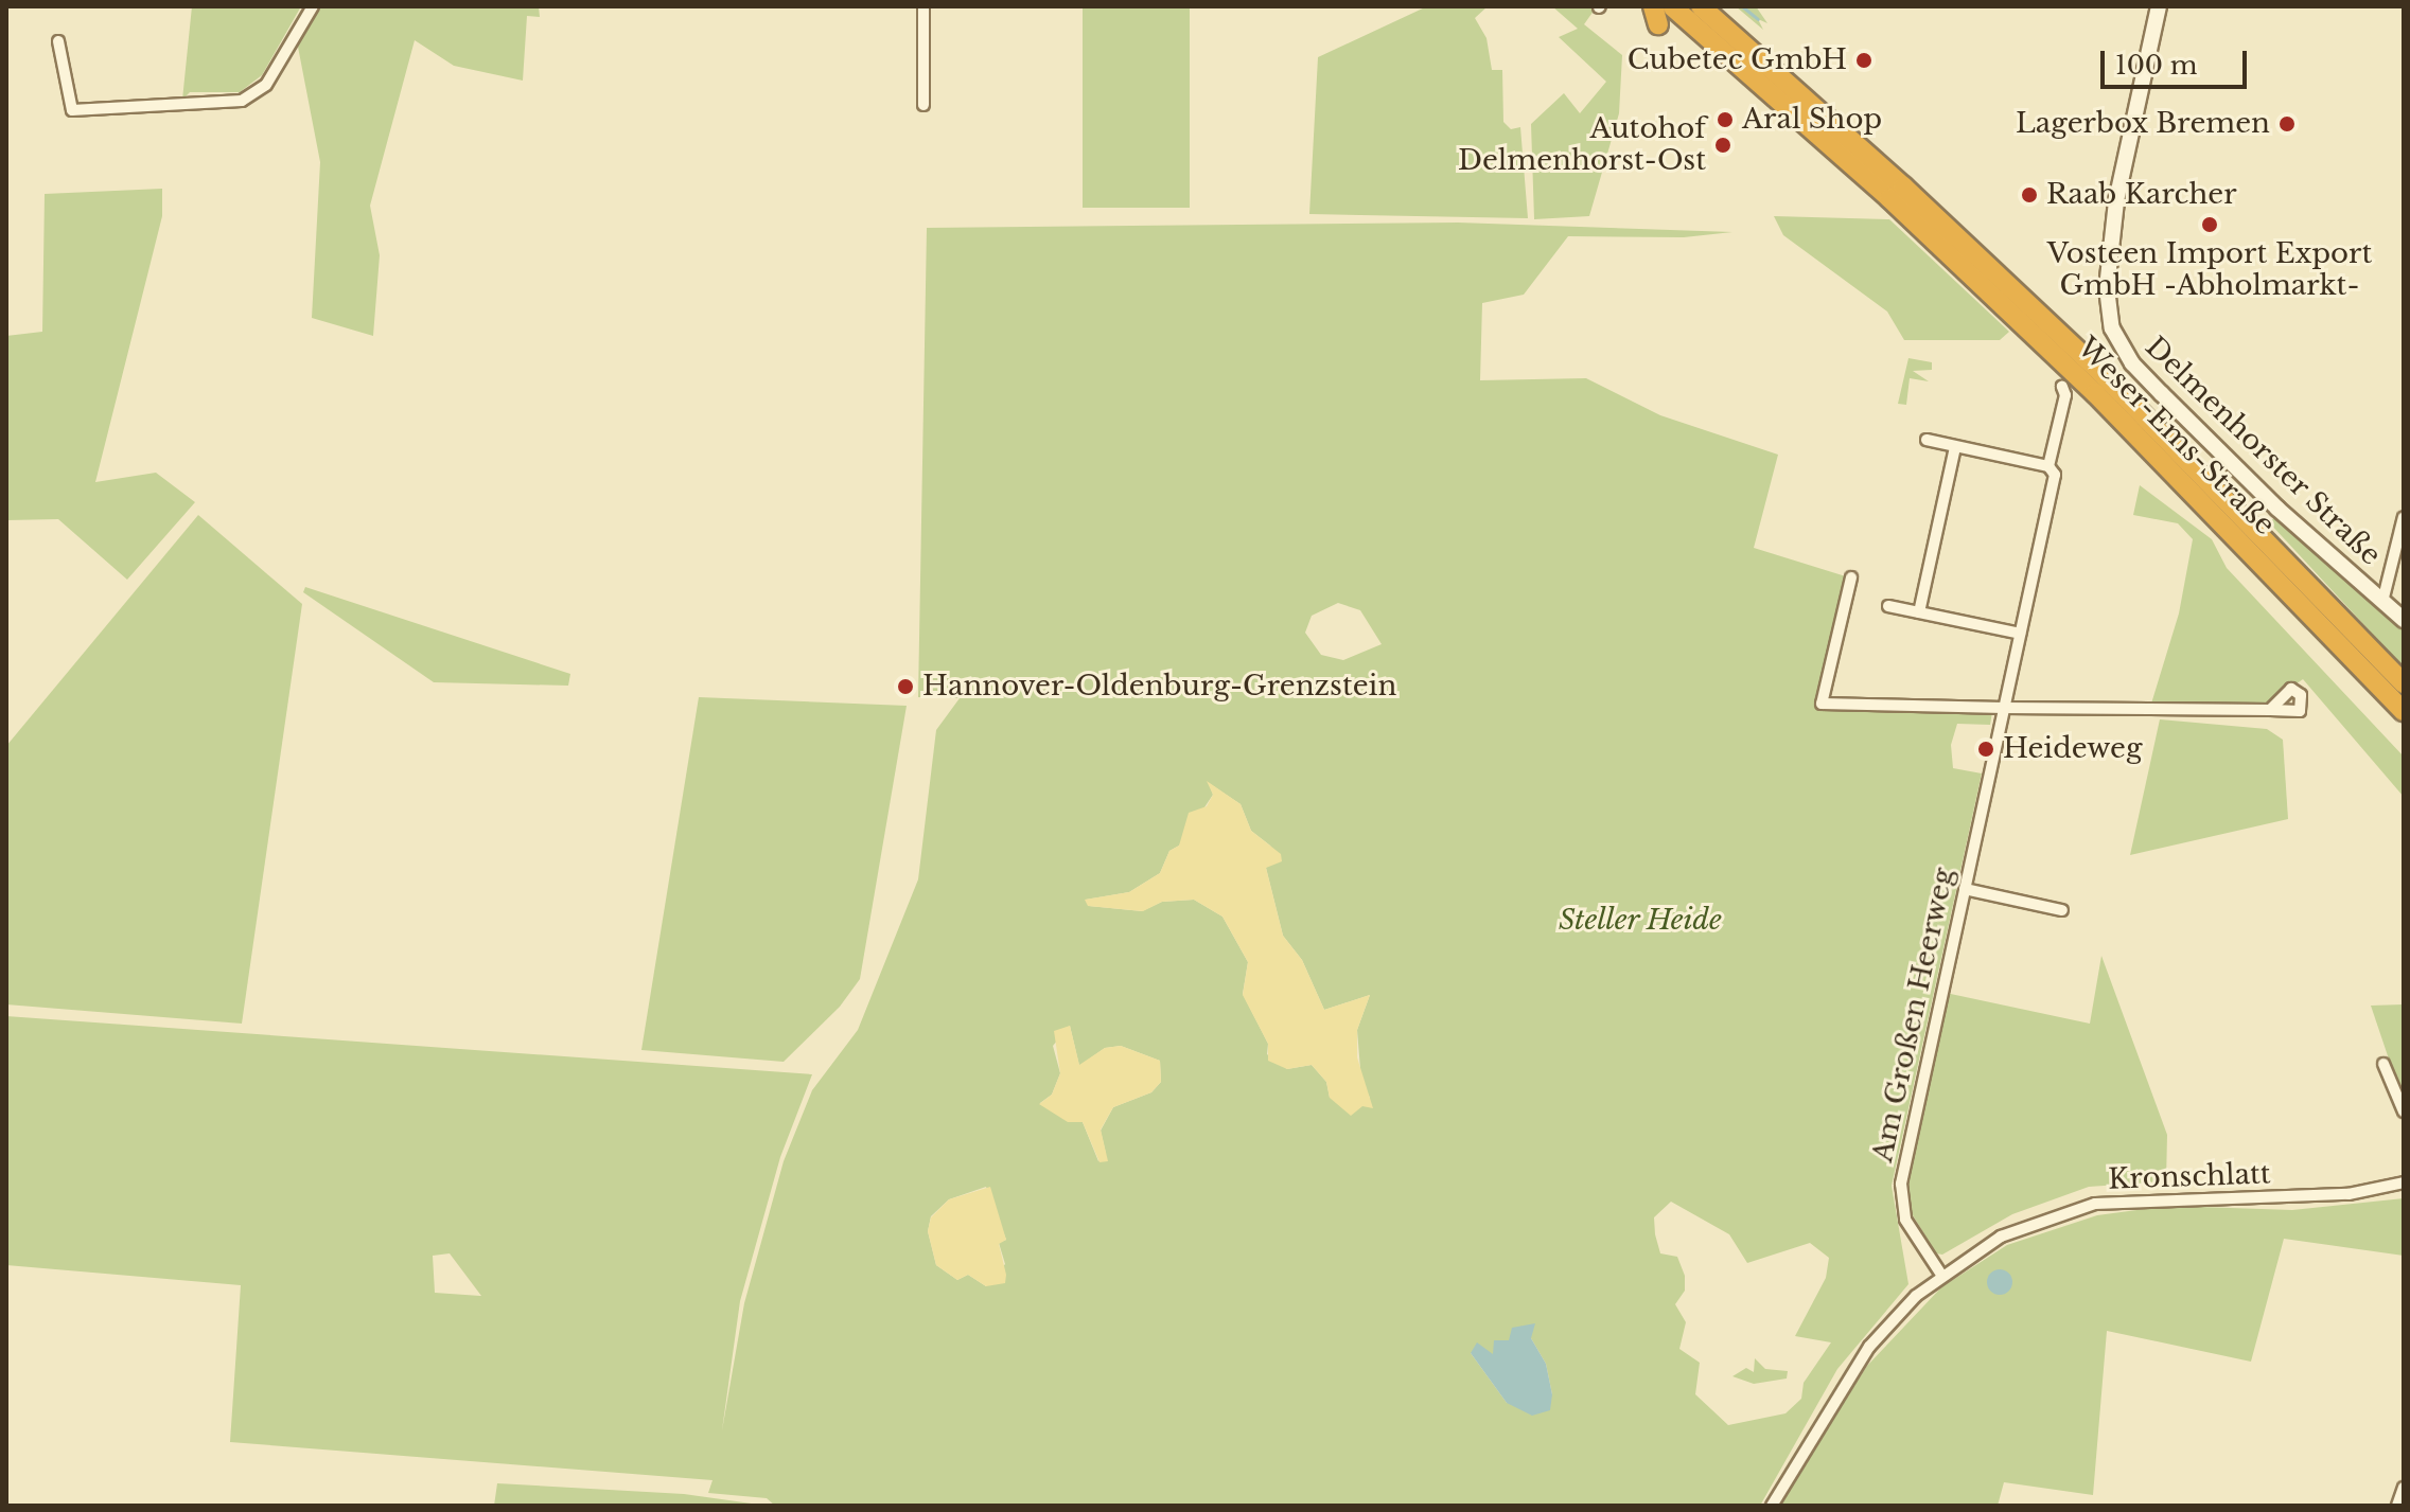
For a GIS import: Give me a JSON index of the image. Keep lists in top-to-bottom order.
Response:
{
  "streets": {
    "highway": ["Weser-Ems-Straße"],
    "street": ["Delmenhorster Straße", "Am Großen Heerweg", "Kronschlatt"]
  },
  "crossings": [
    ["Am Großen Heerweg", "Kronschlatt"]
  ],
  "parks": ["Steller Heide"],
  "places": [
    "Cubetec GmbH",
    "Aral Shop",
    "Lagerbox Bremen",
    "Autohof Delmenhorst-Ost",
    "Raab Karcher",
    "Vosteen Import Export GmbH -Abholmarkt-",
    "Hannover-Oldenburg-Grenzstein",
    "Heideweg"
  ],
  "scale_bar": "100 m"
}
